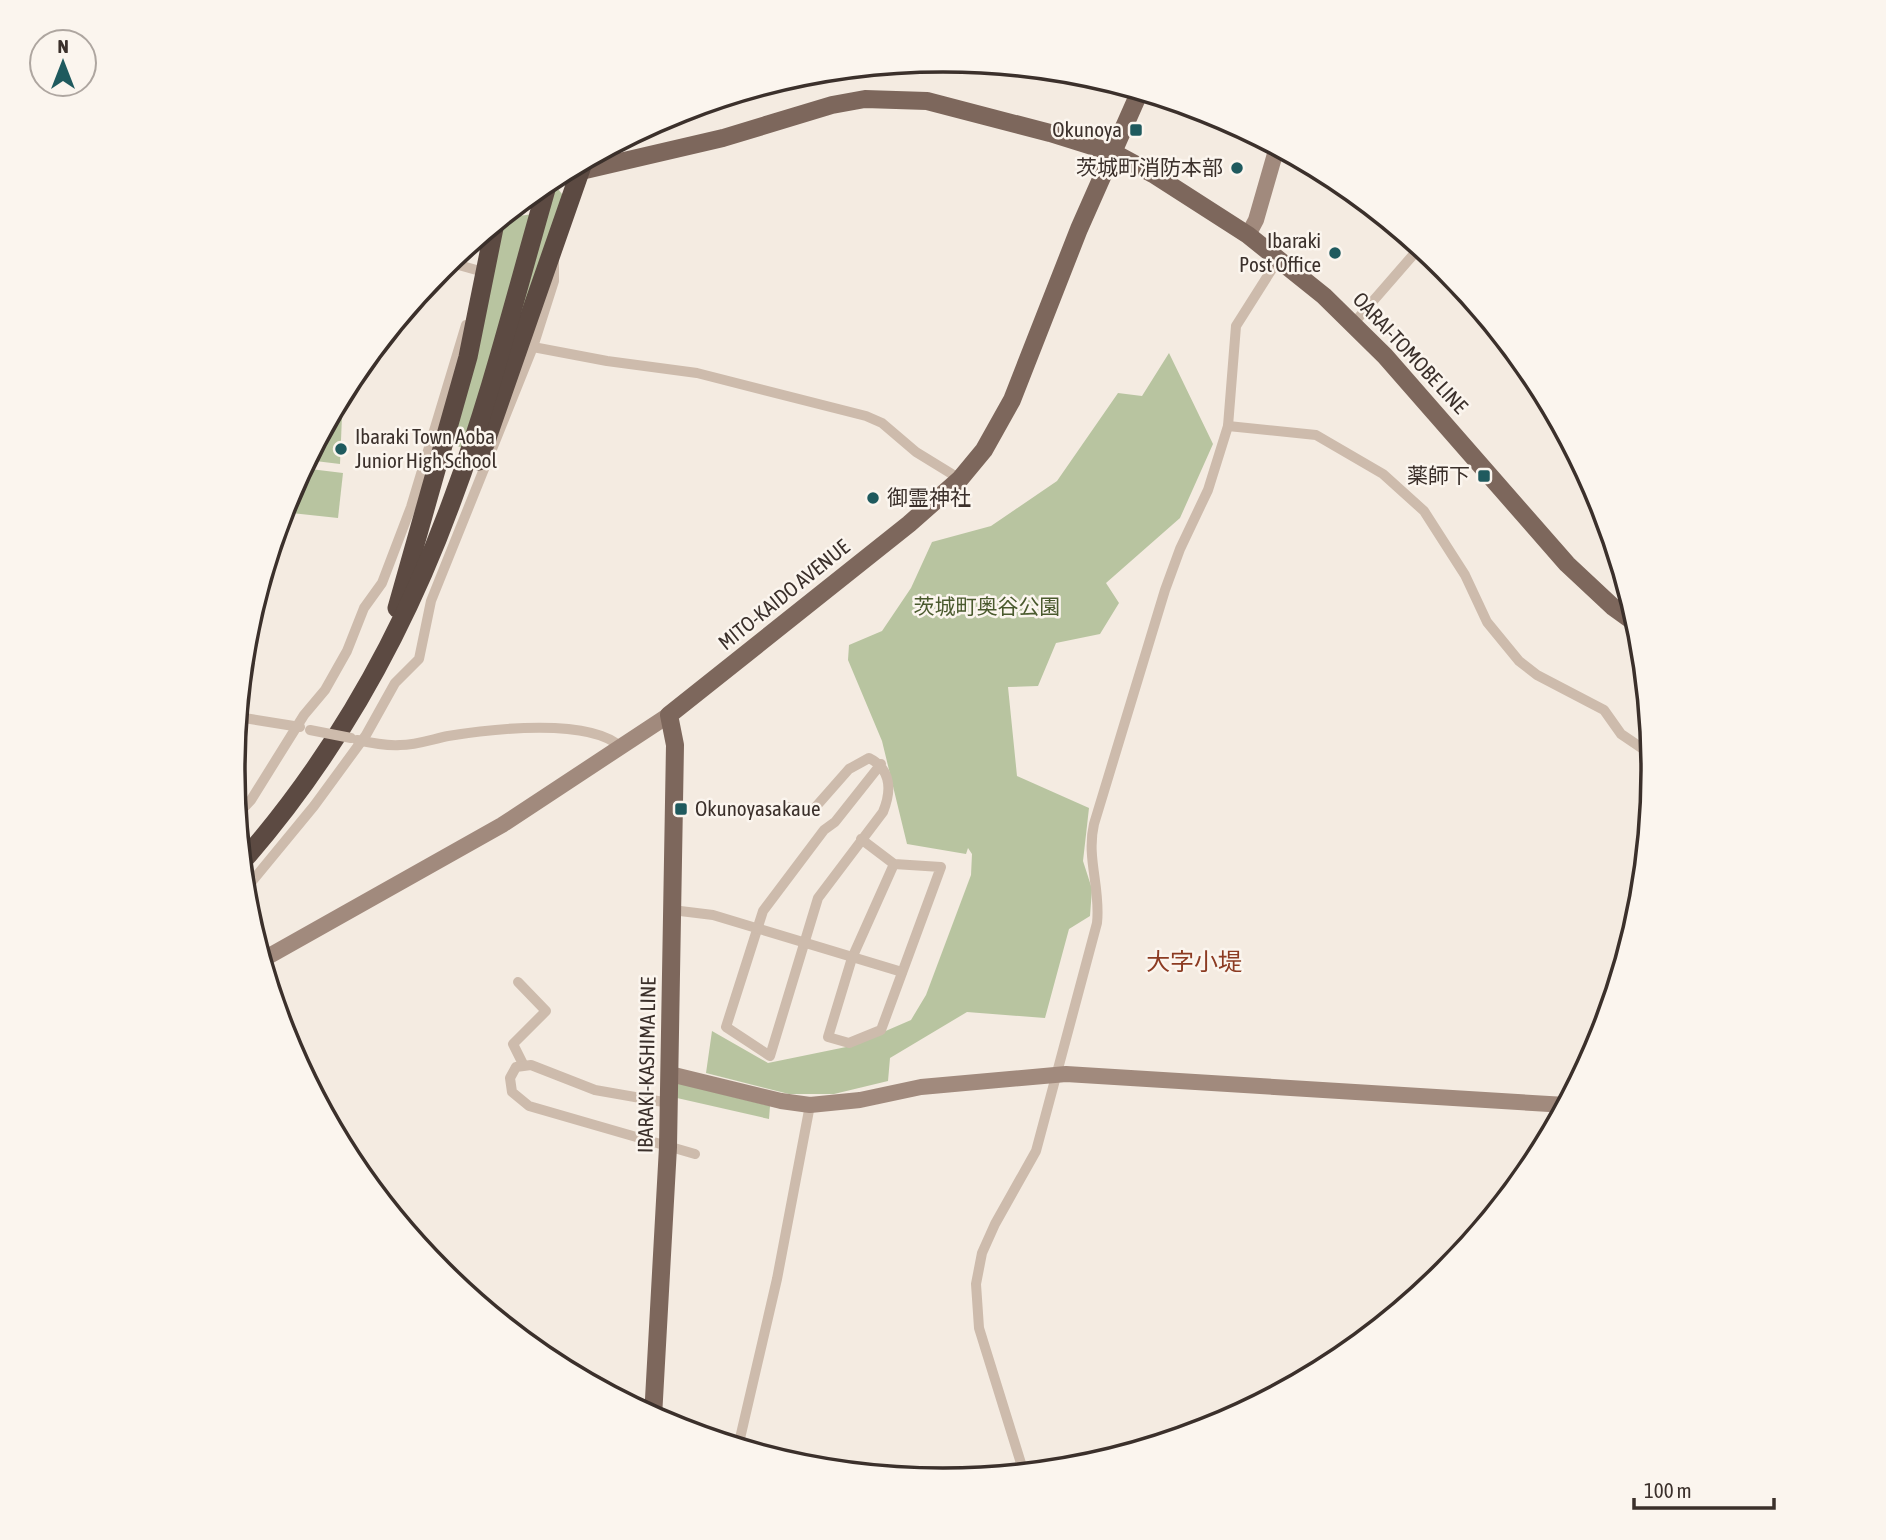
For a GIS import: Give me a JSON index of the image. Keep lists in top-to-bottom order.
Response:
{
  "streets": {
    "main road": ["OARAI-TOMOBE LINE", "MITO-KAIDO AVENUE", "IBARAKI-KASHIMA LINE"]
  },
  "crossings": [
    ["OARAI-TOMOBE LINE", "MITO-KAIDO AVENUE"],
    ["MITO-KAIDO AVENUE", "IBARAKI-KASHIMA LINE"]
  ],
  "districts": ["大字小堤"],
  "parks": ["茨城町奥谷公園"],
  "places": {
    "transit": ["Okunoya", "薬師下", "Okunoyasakaue"],
    "other": [
      "茨城町消防本部",
      "Ibaraki Post Office",
      "Ibaraki Town Aoba Junior High School",
      "御霊神社"
    ]
  },
  "scale_bar": "100 m",
  "north": "top"
}
